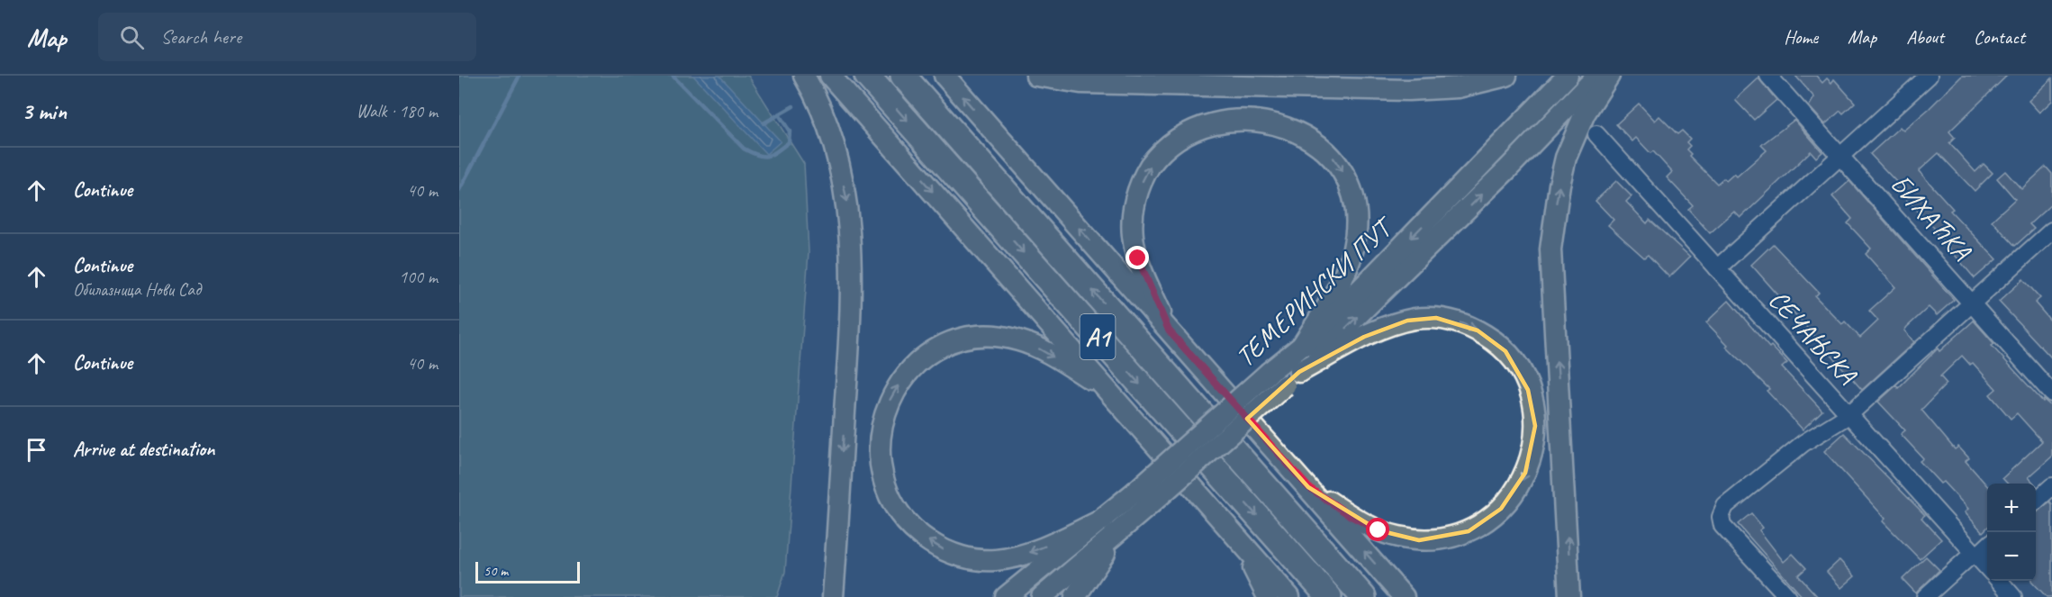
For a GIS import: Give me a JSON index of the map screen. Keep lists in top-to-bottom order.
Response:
{
  "streets": {
    "highway": ["A1"],
    "main road": ["ТЕМЕРИНСКИ ПУТ"],
    "street": ["БИХАЋКА", "СЕЧАЊСКА"]
  },
  "scale_bar": "50 m",
  "page": {
    "header": "Map",
    "search": "Search here",
    "nav": [
      "Home",
      "Map",
      "About",
      "Contact"
    ],
    "heading": ["3 min", "Walk · 180 m"],
    "list": [
      ["Continue", "40 m"],
      ["Continue", "Обилазница Нови Сад", "100 m"],
      ["Continue", "40 m"],
      "Arrive at destination"
    ],
    "map_buttons": ["+", "−"],
    "scale": "50 m"
  }
}
